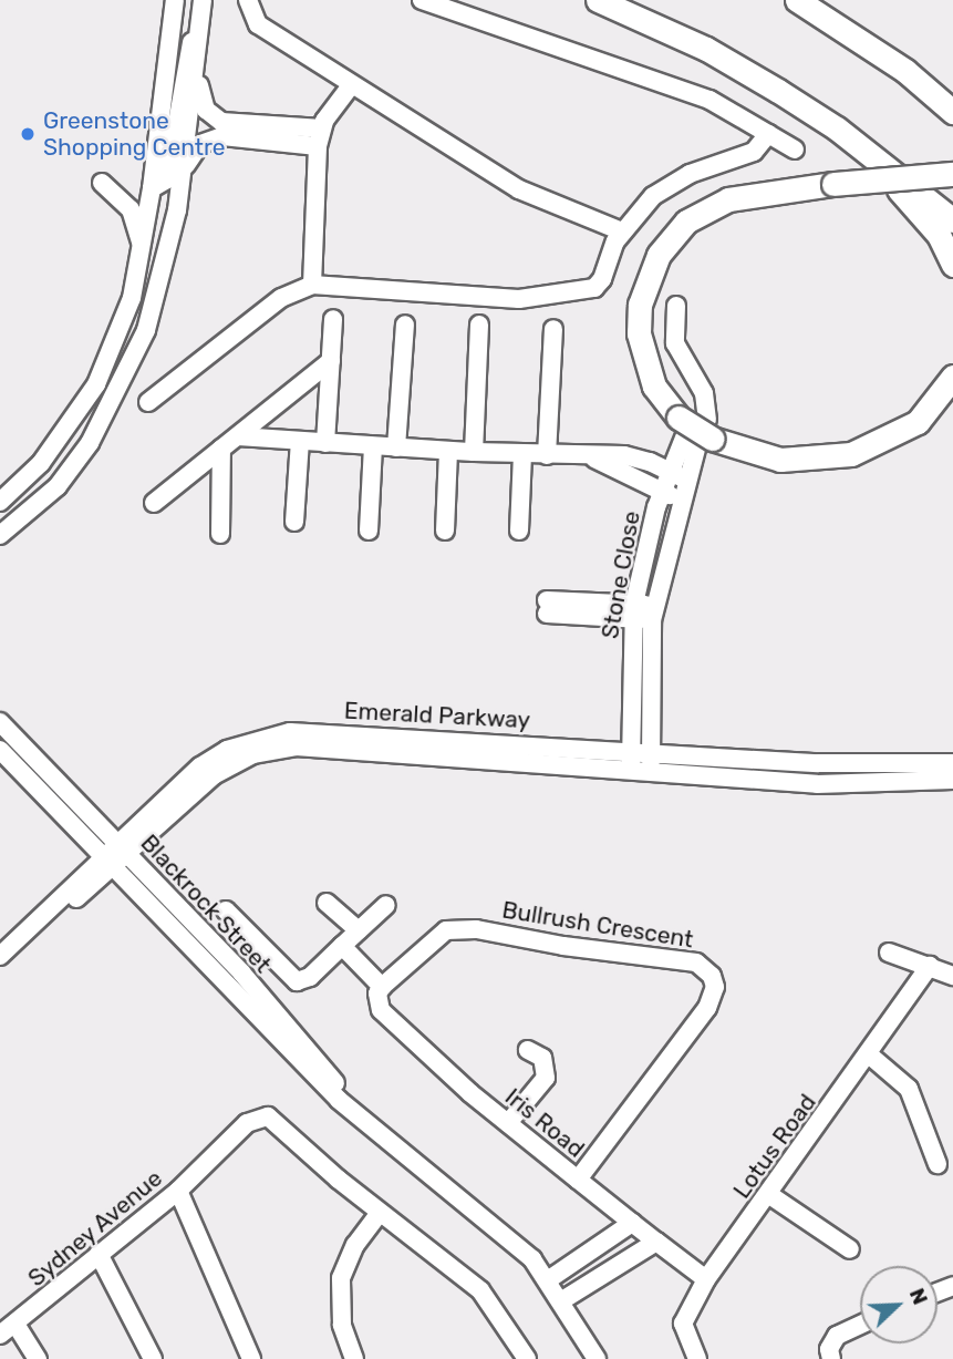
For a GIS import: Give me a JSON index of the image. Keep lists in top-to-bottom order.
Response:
{
  "streets": {
    "street": [
      "Stone Close",
      "Emerald Parkway",
      "Blackrock Street",
      "Bullrush Crescent",
      "Iris Road",
      "Lotus Road",
      "Sydney Avenue"
    ]
  },
  "crossings": [
    ["Stone Close", "Emerald Parkway"],
    ["Emerald Parkway", "Blackrock Street"],
    ["Bullrush Crescent", "Iris Road"],
    ["Iris Road", "Lotus Road"]
  ],
  "places": ["Greenstone Shopping Centre"],
  "north": "top right"
}
